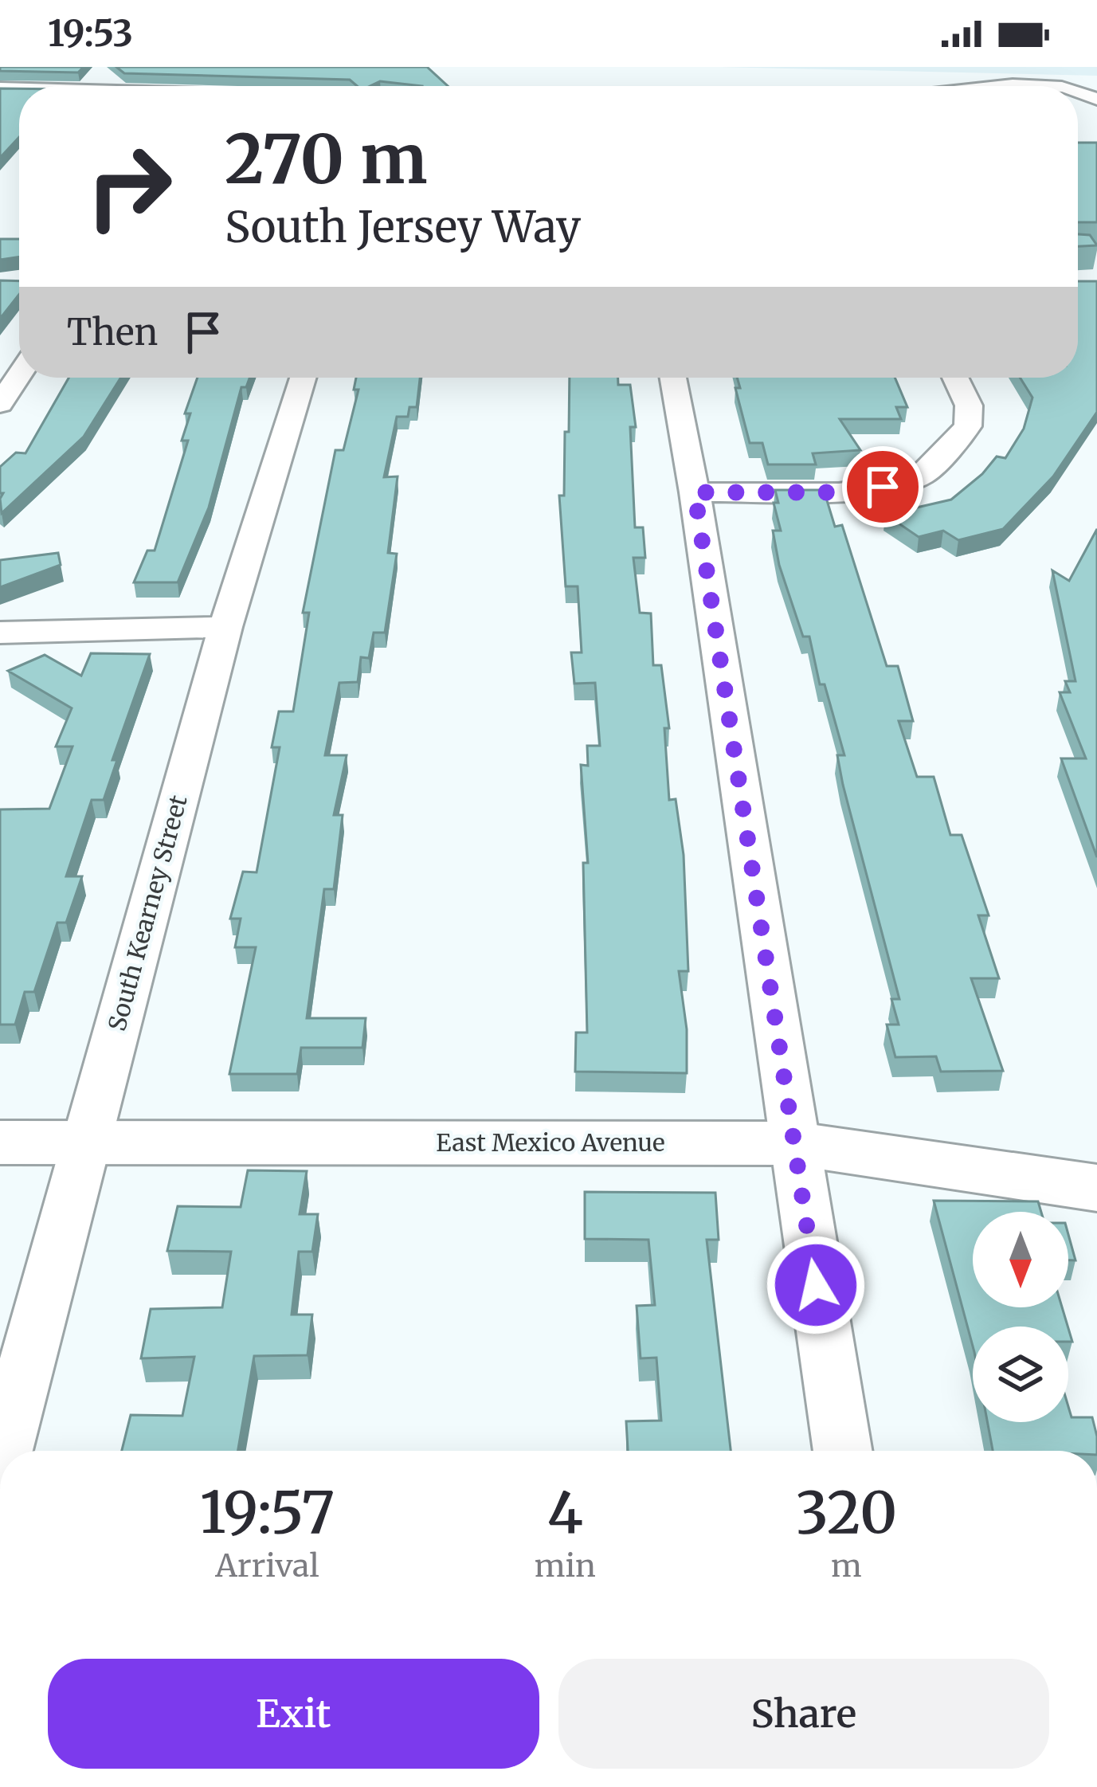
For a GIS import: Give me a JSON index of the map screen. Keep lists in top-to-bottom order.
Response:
{
  "streets": {
    "street": ["South Kearney Street", "East Mexico Avenue"]
  },
  "crossings": [
    ["South Kearney Street", "East Mexico Avenue"]
  ],
  "north": "bottom",
  "page": {
    "status": "19:53",
    "turn": ["270 m", "South Jersey Way"],
    "then": "Then",
    "eta": [
      "19:57",
      "Arrival",
      "4",
      "min",
      "320",
      "m"
    ],
    "buttons": ["Exit", "Share"]
  }
}
